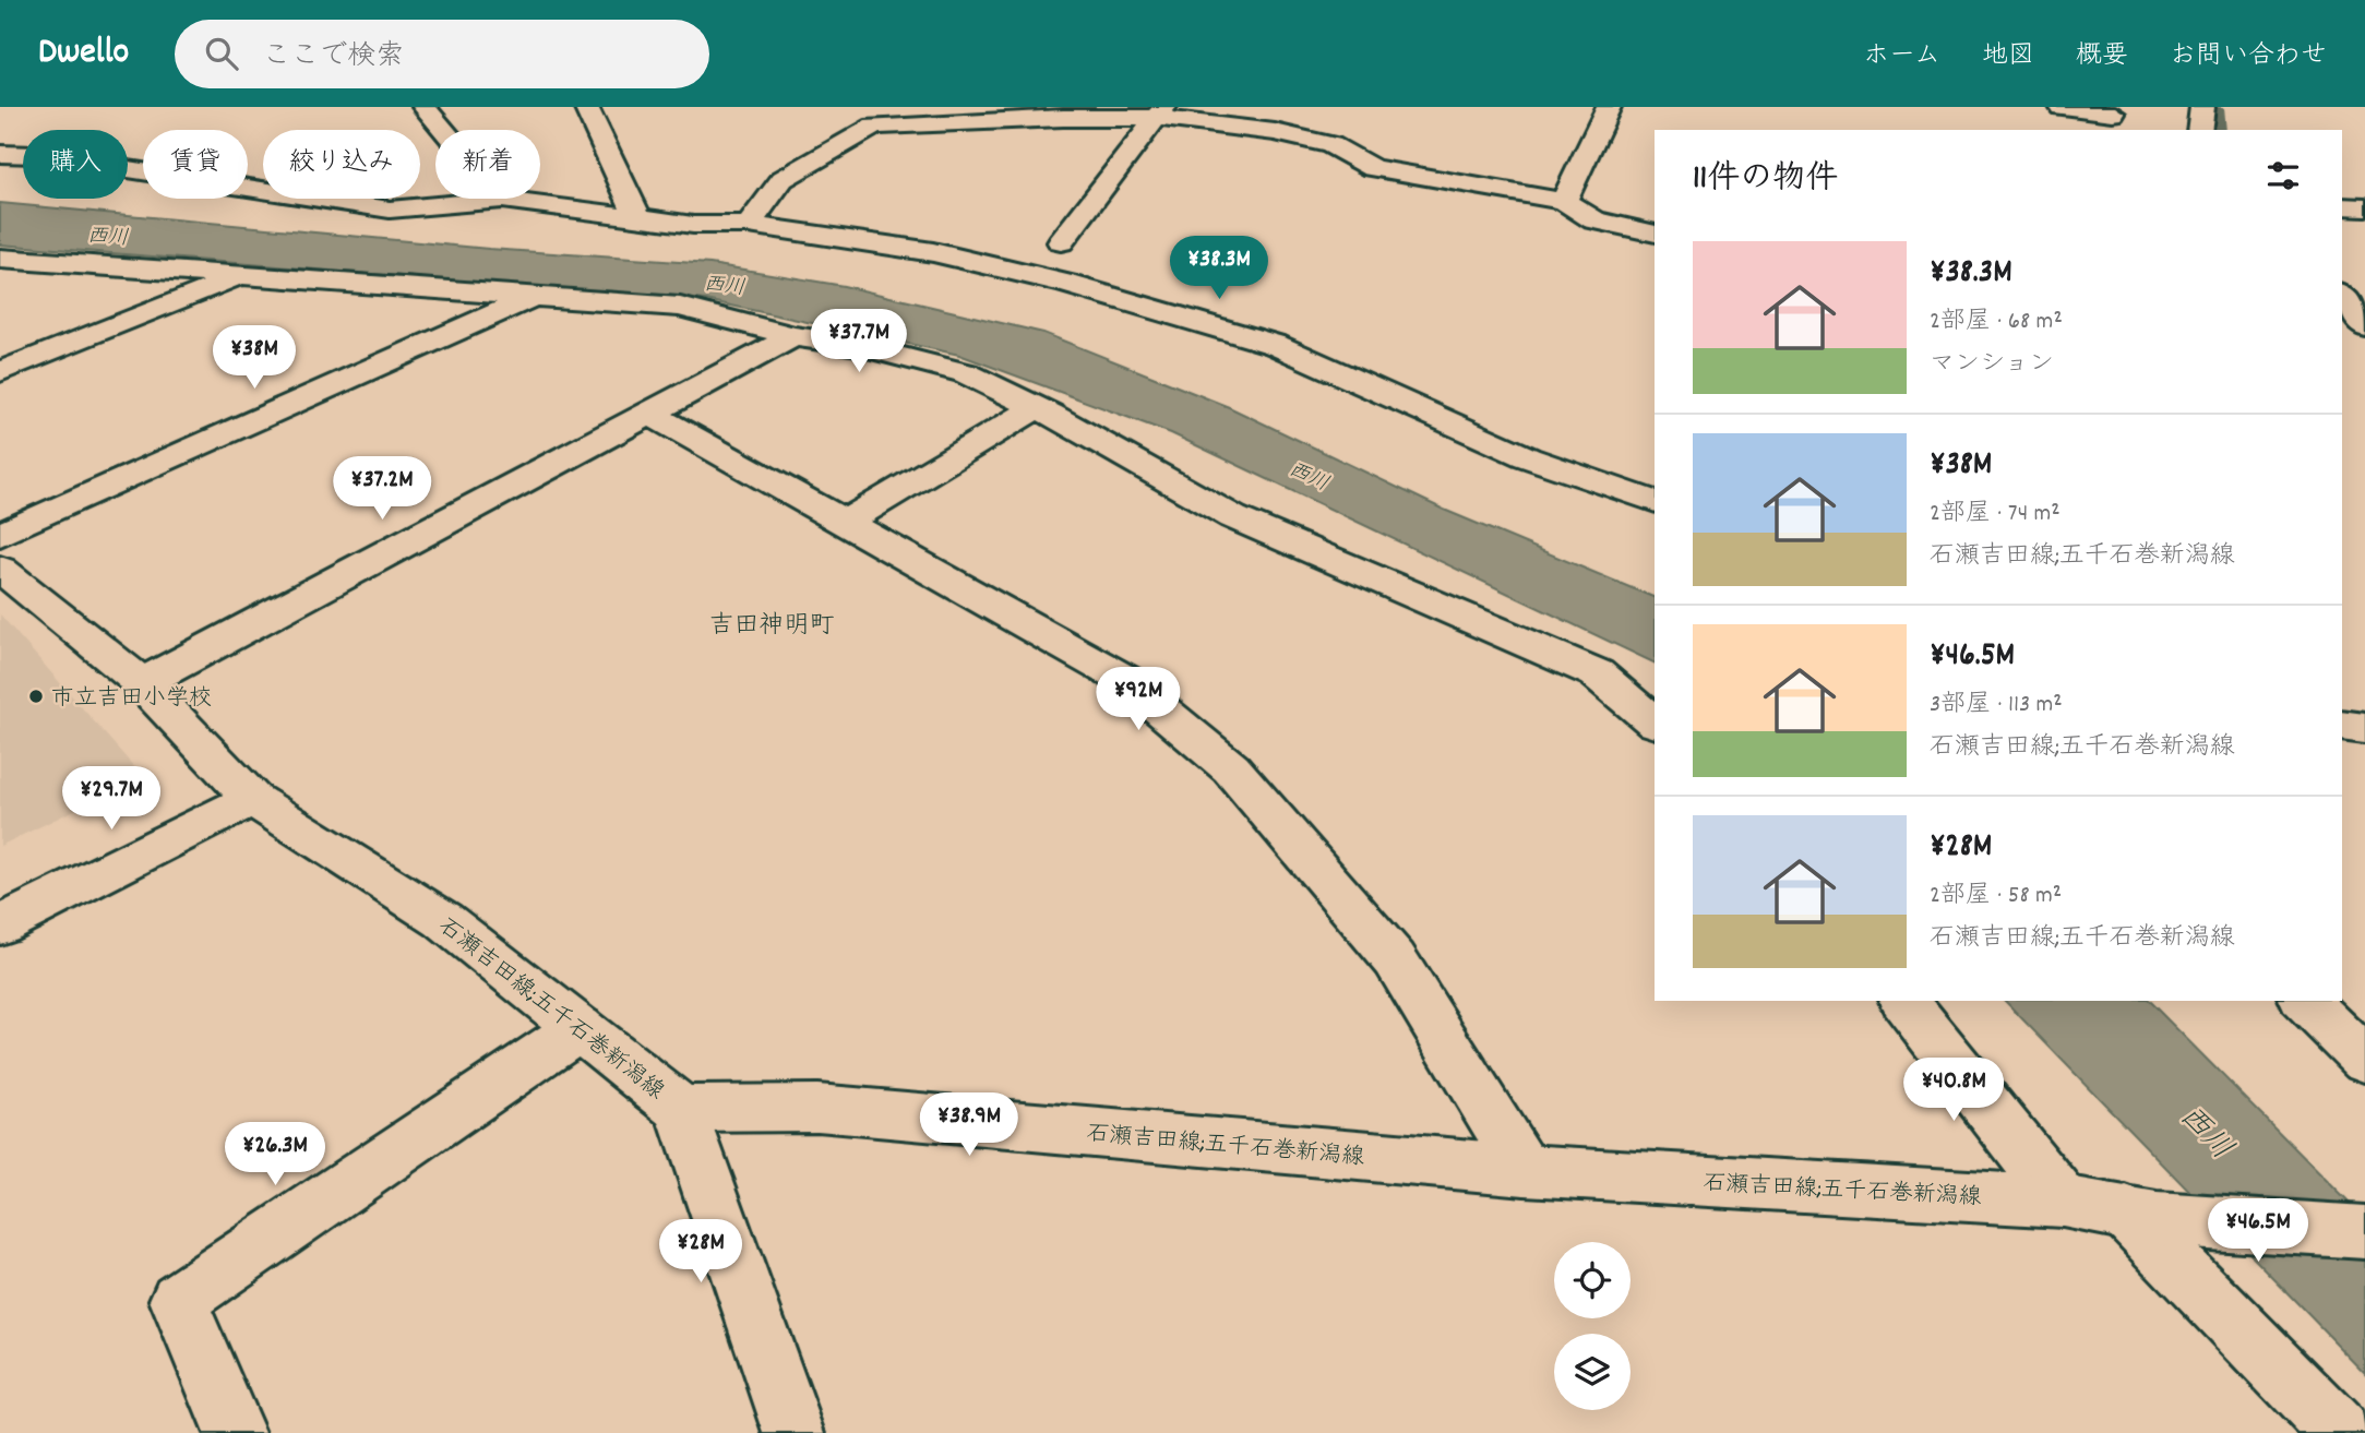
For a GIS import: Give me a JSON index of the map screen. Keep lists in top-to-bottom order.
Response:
{
  "streets": {
    "street": ["石瀬吉田線;五千石巻新潟線"]
  },
  "districts": ["吉田神明町"],
  "water": ["西川"],
  "places": ["市立吉田小学校"],
  "page": {
    "header": "Dwello",
    "search": "ここで検索",
    "nav": [
      "ホーム",
      "地図",
      "概要",
      "お問い合わせ"
    ],
    "chip": [
      "購入",
      "賃貸",
      "絞り込み",
      "新着"
    ],
    "heading": "11件の物件",
    "list": [
      {
        "name": "¥38.3M",
        "note": "2部屋 · 68 m² · マンション"
      },
      {
        "name": "¥38M",
        "note": "2部屋 · 74 m² · 石瀬吉田線;五千石巻新潟線"
      },
      {
        "name": "¥46.5M",
        "note": "3部屋 · 113 m² · 石瀬吉田線;五千石巻新潟線"
      },
      {
        "name": "¥28M",
        "note": "2部屋 · 58 m² · 石瀬吉田線;五千石巻新潟線"
      }
    ],
    "price": [
      "¥38.3M",
      "¥37.7M",
      "¥38M",
      "¥37.2M",
      "¥92M",
      "¥29.7M",
      "¥40.8M",
      "¥38.9M",
      "¥26.3M",
      "¥46.5M",
      "¥28M"
    ]
  }
}
